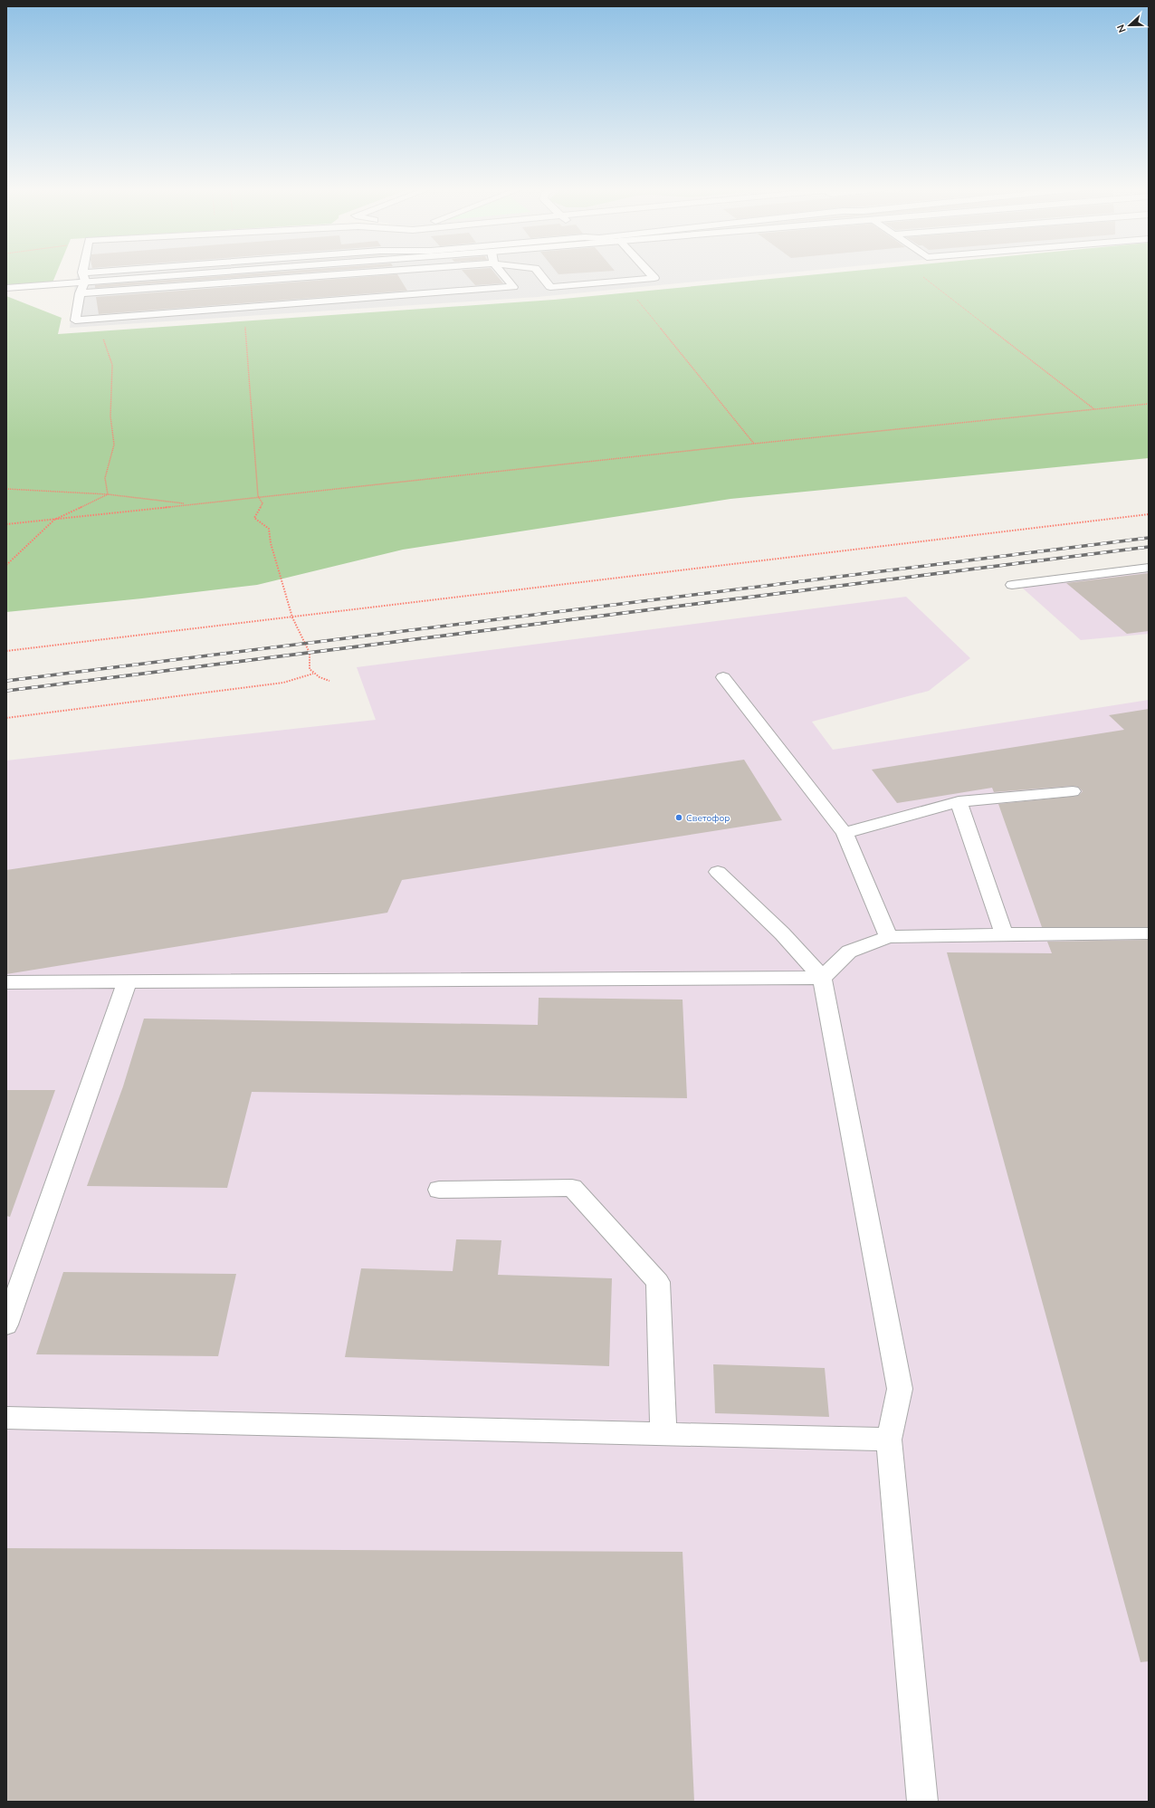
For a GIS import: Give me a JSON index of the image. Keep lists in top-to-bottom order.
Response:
{
  "places": ["Светофор"],
  "north": "left"
}
